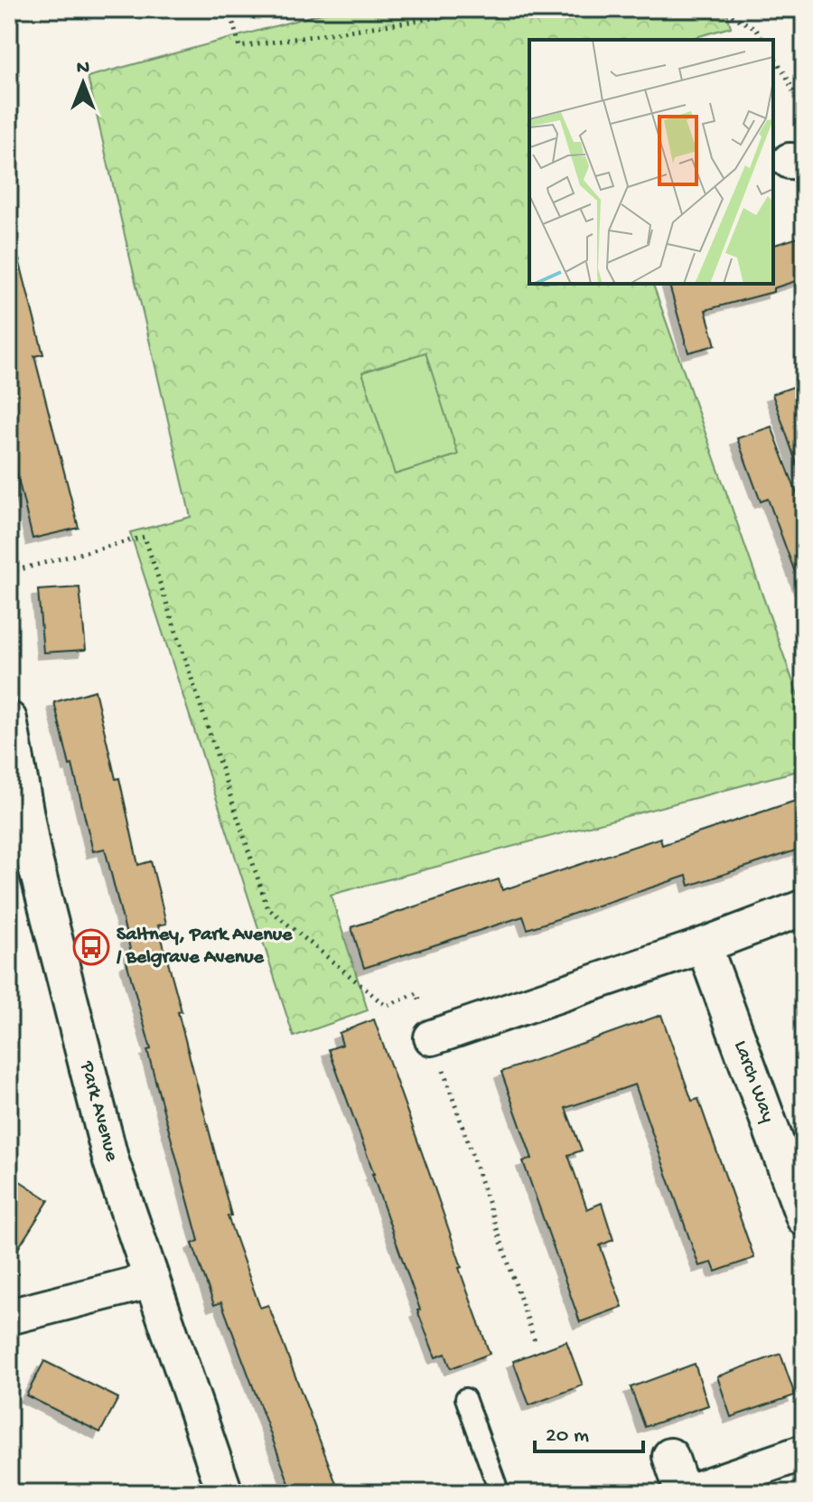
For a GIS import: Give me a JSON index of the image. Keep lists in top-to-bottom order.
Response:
{
  "streets": {
    "street": ["Larch Way", "Park Avenue"]
  },
  "places": {
    "bus stop": ["Saltney, Park Avenue / Belgrave Avenue"]
  },
  "scale_bar": "20 m",
  "north": "top"
}
